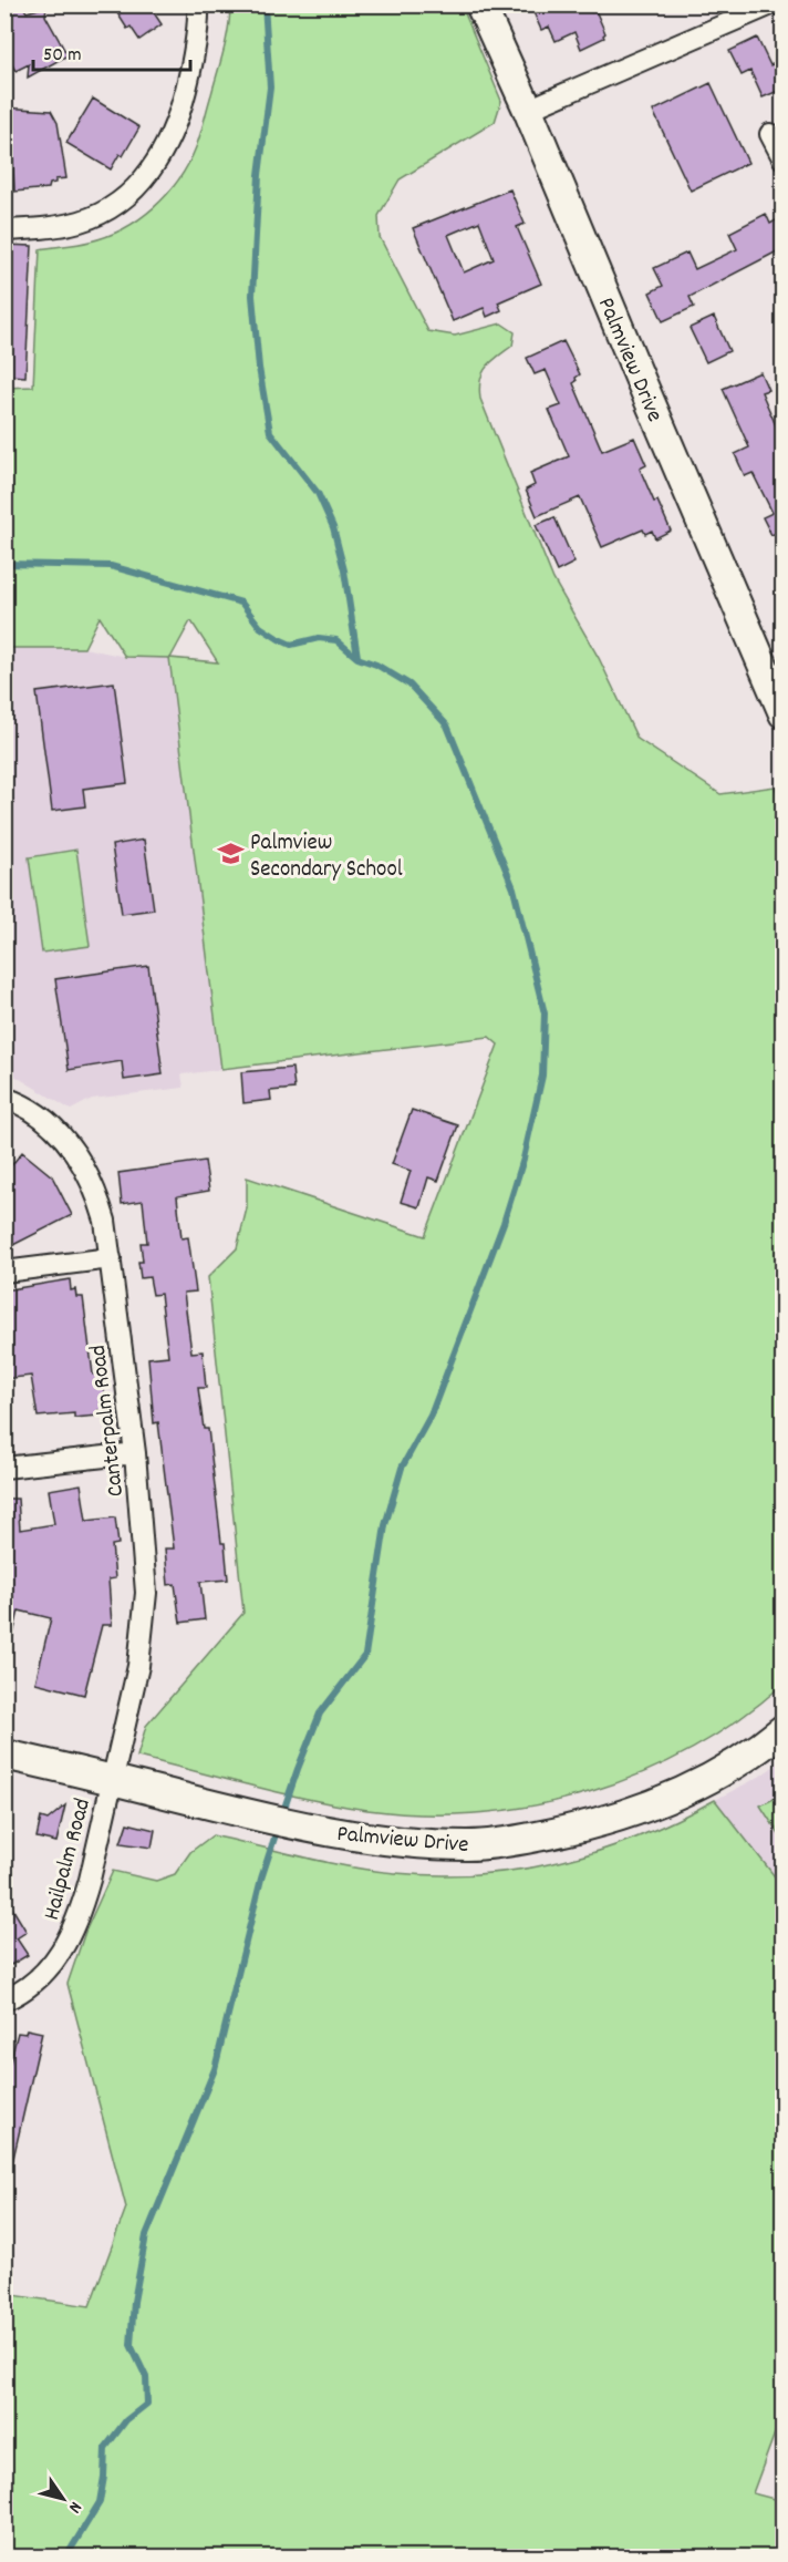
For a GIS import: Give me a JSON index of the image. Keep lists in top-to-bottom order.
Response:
{
  "streets": {
    "street": ["Palmview Drive", "Canterpalm Road", "Hailpalm Road"]
  },
  "crossings": [
    ["Palmview Drive", "Canterpalm Road"],
    ["Palmview Drive", "Hailpalm Road"],
    ["Canterpalm Road", "Hailpalm Road"]
  ],
  "places": {
    "school or university": ["Palmview Secondary School"]
  },
  "scale_bar": "50 m",
  "north": "bottom right"
}
